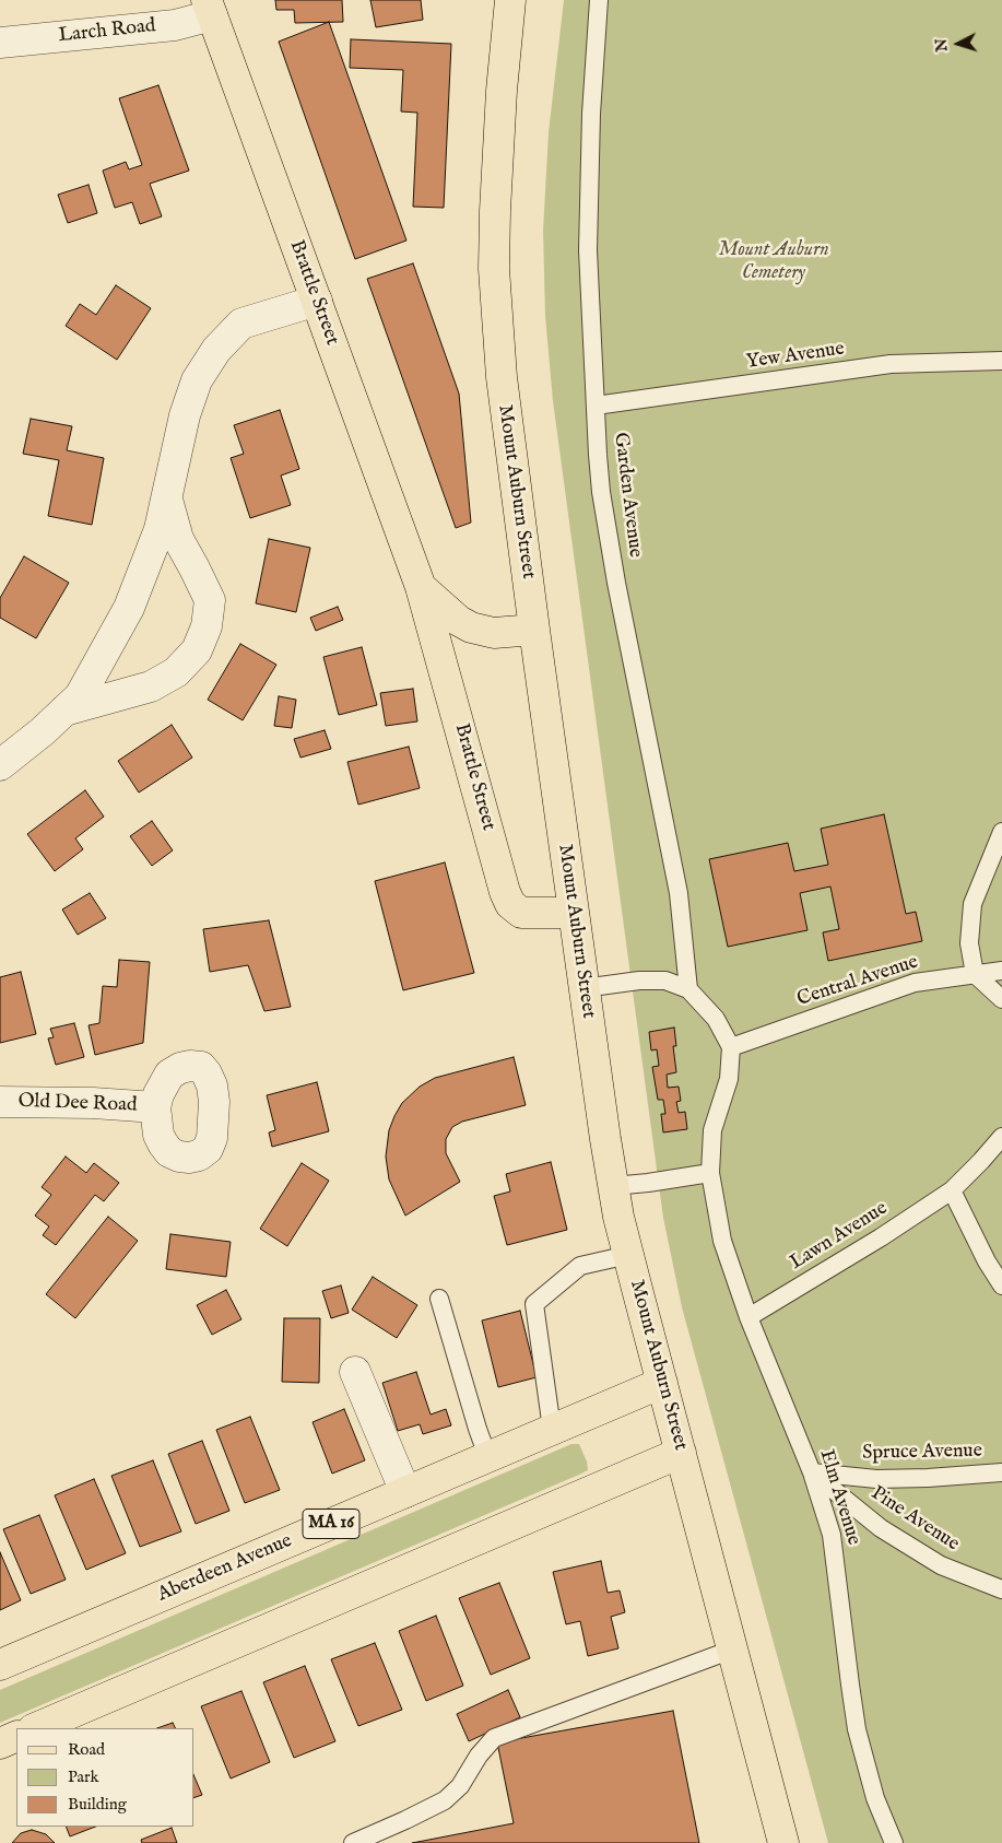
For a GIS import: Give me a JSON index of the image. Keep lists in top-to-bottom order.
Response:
{
  "streets": {
    "main road": [
      "Brattle Street",
      "Mount Auburn Street",
      "MA 16",
      "Aberdeen Avenue"
    ],
    "street": ["Larch Road", "Old Dee Road"],
    "lane": [
      "Yew Avenue",
      "Garden Avenue",
      "Central Avenue",
      "Lawn Avenue",
      "Spruce Avenue",
      "Elm Avenue",
      "Pine Avenue"
    ]
  },
  "crossings": [
    ["Larch Road", "Brattle Street"],
    ["Brattle Street", "Mount Auburn Street"],
    ["Yew Avenue", "Garden Avenue"],
    ["Mount Auburn Street", "Aberdeen Avenue"],
    ["Central Avenue", "Elm Avenue"],
    ["Lawn Avenue", "Elm Avenue"],
    ["Spruce Avenue", "Elm Avenue"],
    ["Spruce Avenue", "Pine Avenue"],
    ["Elm Avenue", "Pine Avenue"]
  ],
  "parks": ["Mount Auburn Cemetery"],
  "legend": ["Road", "Park", "Building"],
  "north": "left"
}
